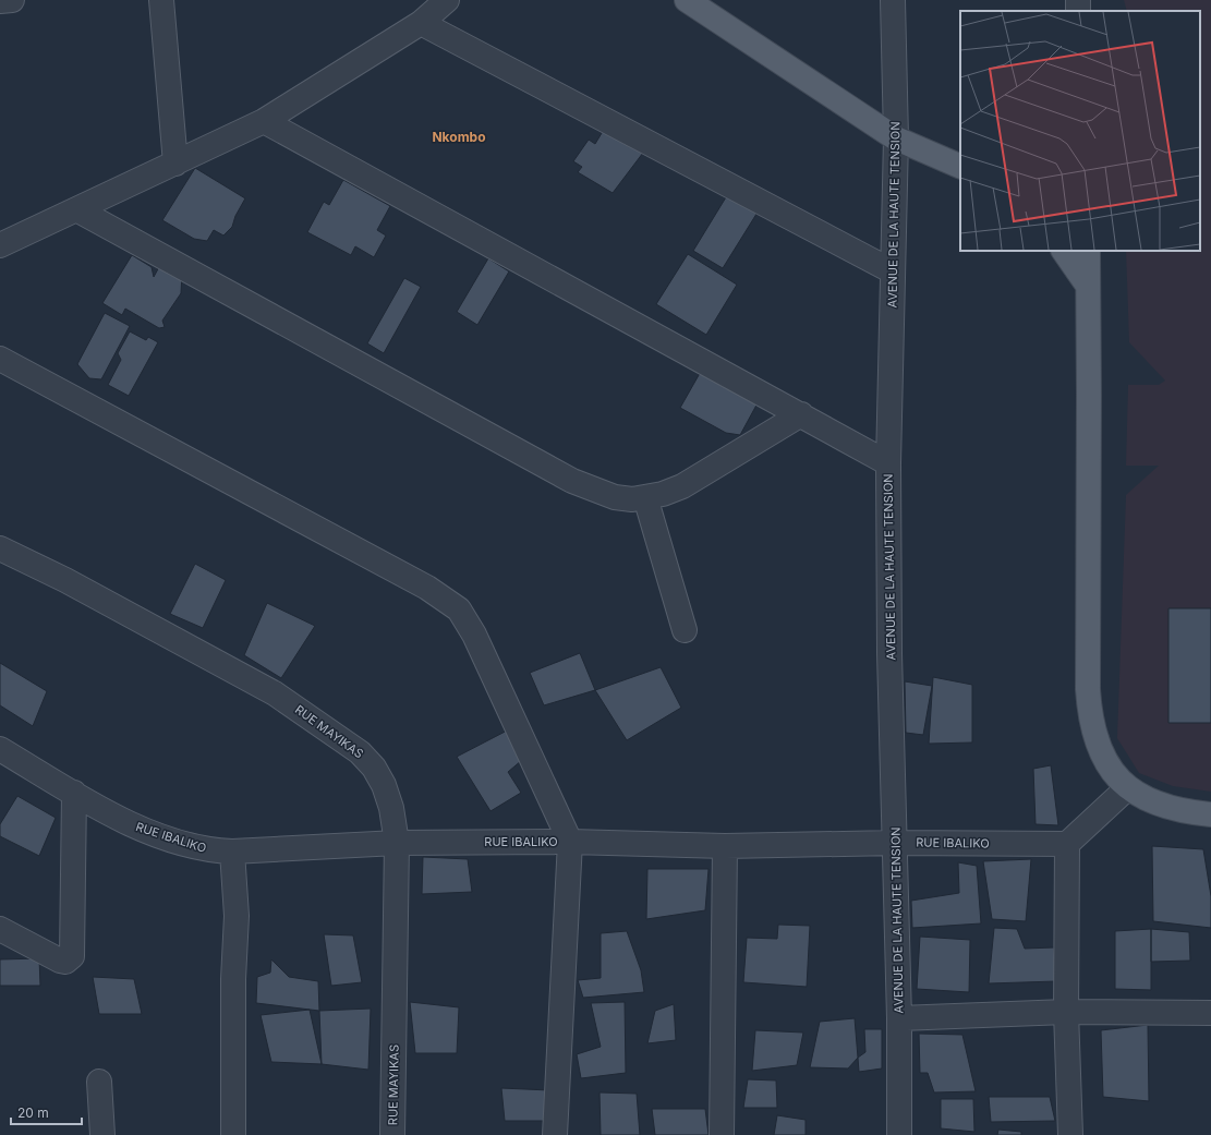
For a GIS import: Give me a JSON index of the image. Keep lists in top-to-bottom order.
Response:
{
  "streets": {
    "street": ["AVENUE DE LA HAUTE TENSION", "RUE MAYIKAS", "RUE IBALIKO"]
  },
  "crossings": [
    ["AVENUE DE LA HAUTE TENSION", "RUE IBALIKO"],
    ["RUE MAYIKAS", "RUE IBALIKO"]
  ],
  "districts": ["Nkombo"],
  "scale_bar": "20 m"
}
